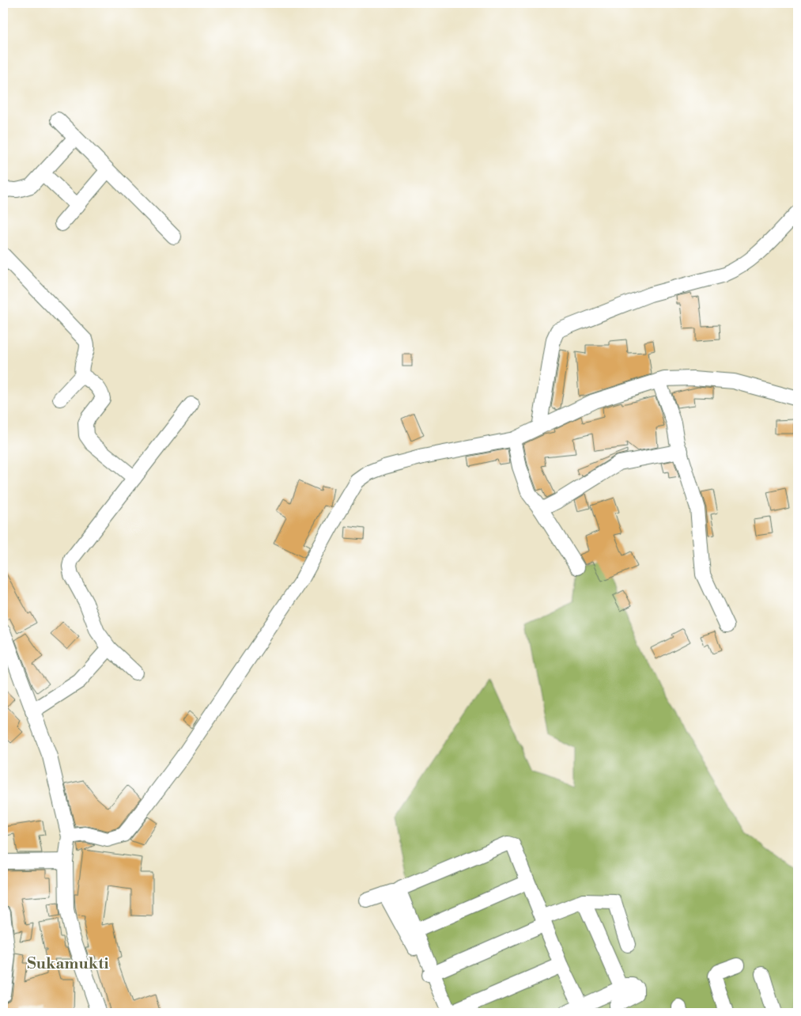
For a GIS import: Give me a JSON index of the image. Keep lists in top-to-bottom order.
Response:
{
  "districts": ["Sukamukti"]
}
